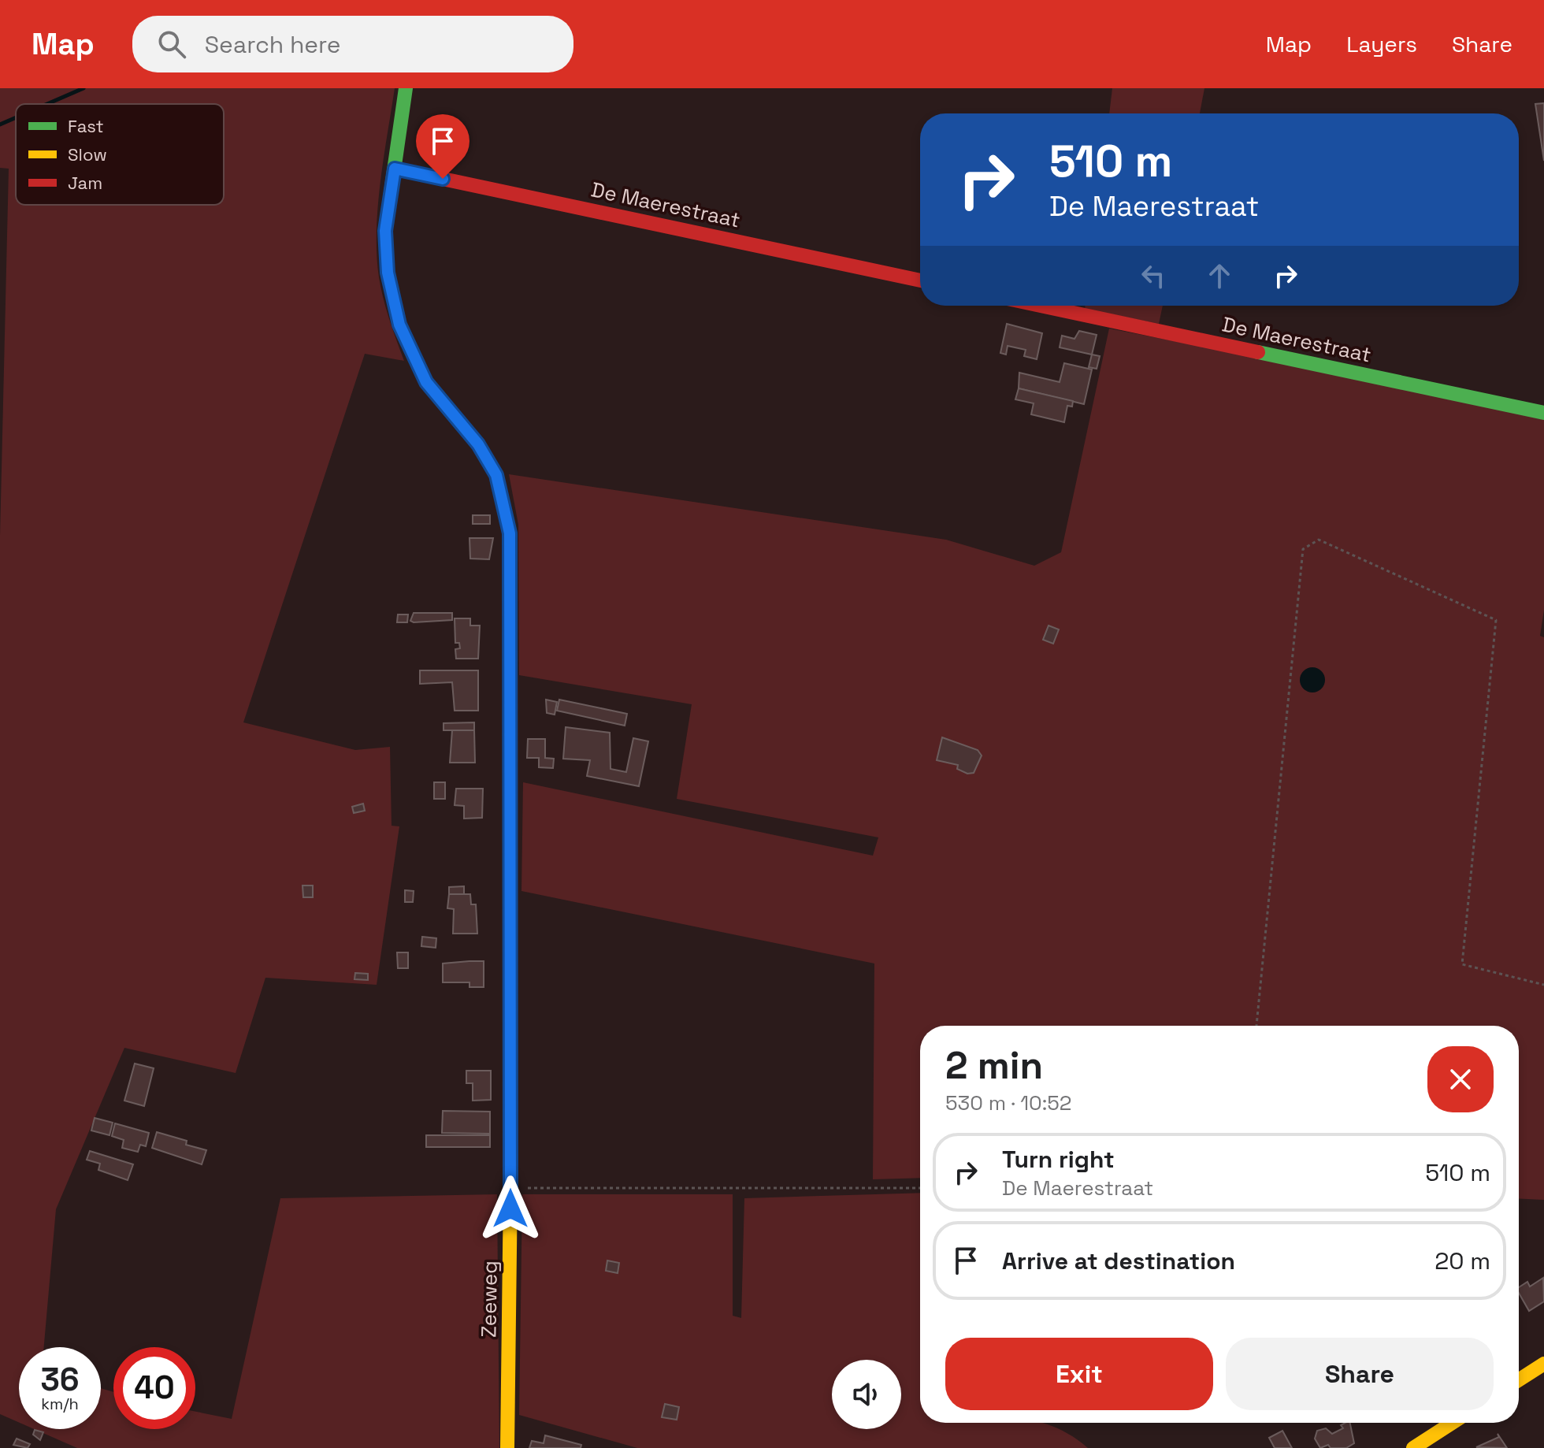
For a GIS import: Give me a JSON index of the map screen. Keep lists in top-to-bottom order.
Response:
{
  "streets": {
    "street": ["De Maerestraat", "Zeeweg"]
  },
  "crossings": [
    ["De Maerestraat", "Zeeweg"]
  ],
  "legend": ["Fast", "Slow", "Jam"],
  "page": {
    "header": "Map",
    "search": "Search here",
    "nav": ["Map", "Layers", "Share"],
    "turn": ["510 m", "De Maerestraat"],
    "heading": ["2 min", "530 m · 10:52"],
    "list": [
      {
        "name": "Turn right",
        "note": "De Maerestraat",
        "value": "510 m"
      },
      {
        "name": "Arrive at destination",
        "value": "20 m"
      }
    ],
    "buttons": ["Exit", "Share"],
    "speed": "36 km/h",
    "limit": "40"
  }
}
